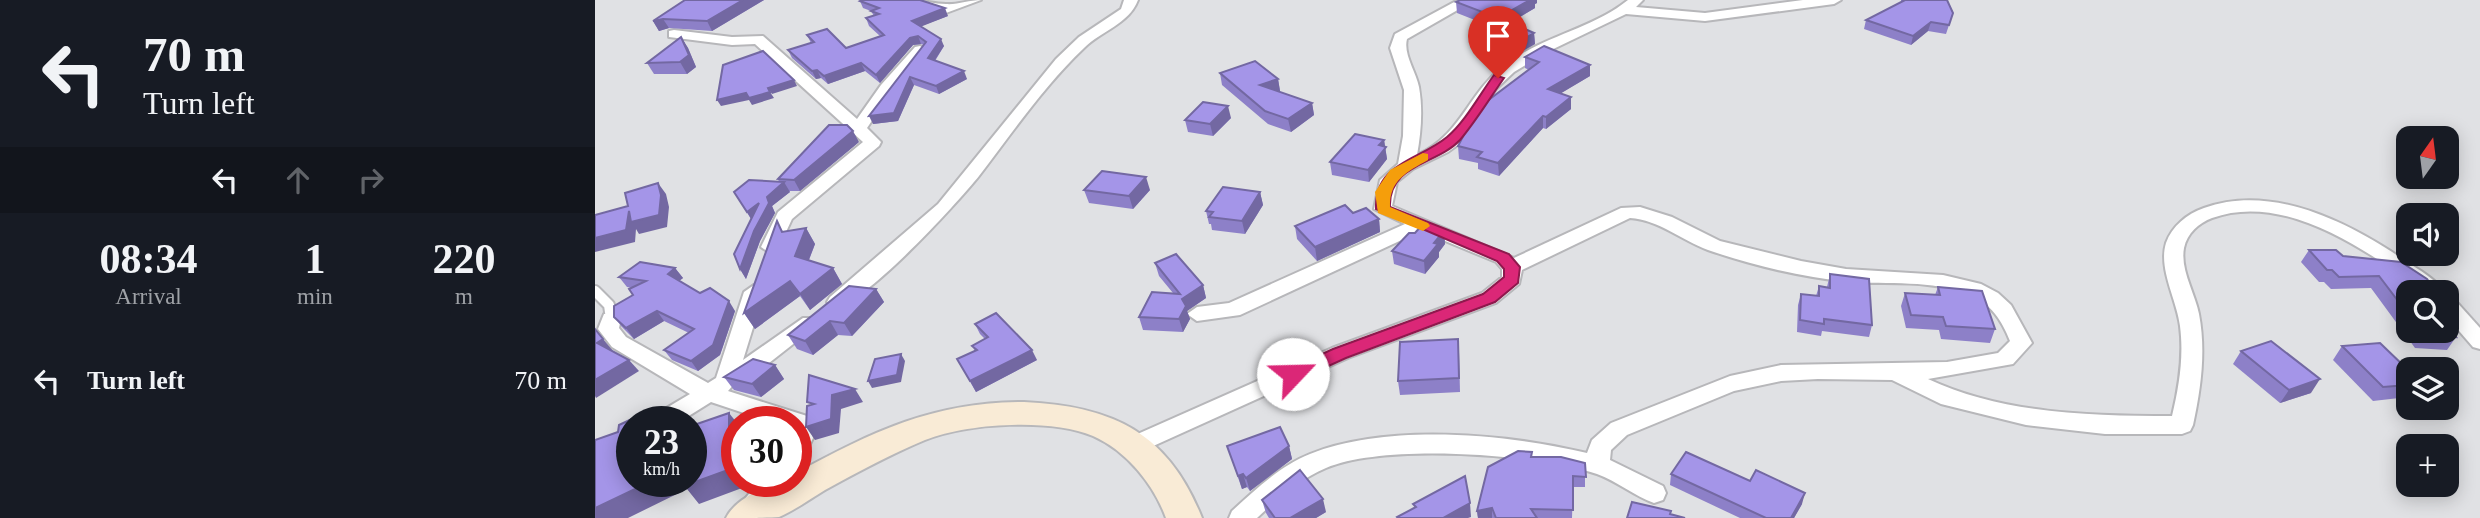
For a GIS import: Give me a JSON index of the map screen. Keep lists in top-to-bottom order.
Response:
{
  "north": "top",
  "page": {
    "turn": ["70 m", "Turn left"],
    "map_buttons": "+",
    "eta": [
      "08:34",
      "Arrival",
      "1",
      "min",
      "220",
      "m"
    ],
    "list": [
      {
        "name": "Turn left",
        "value": "70 m"
      }
    ],
    "speed": "23 km/h",
    "limit": "30"
  }
}
